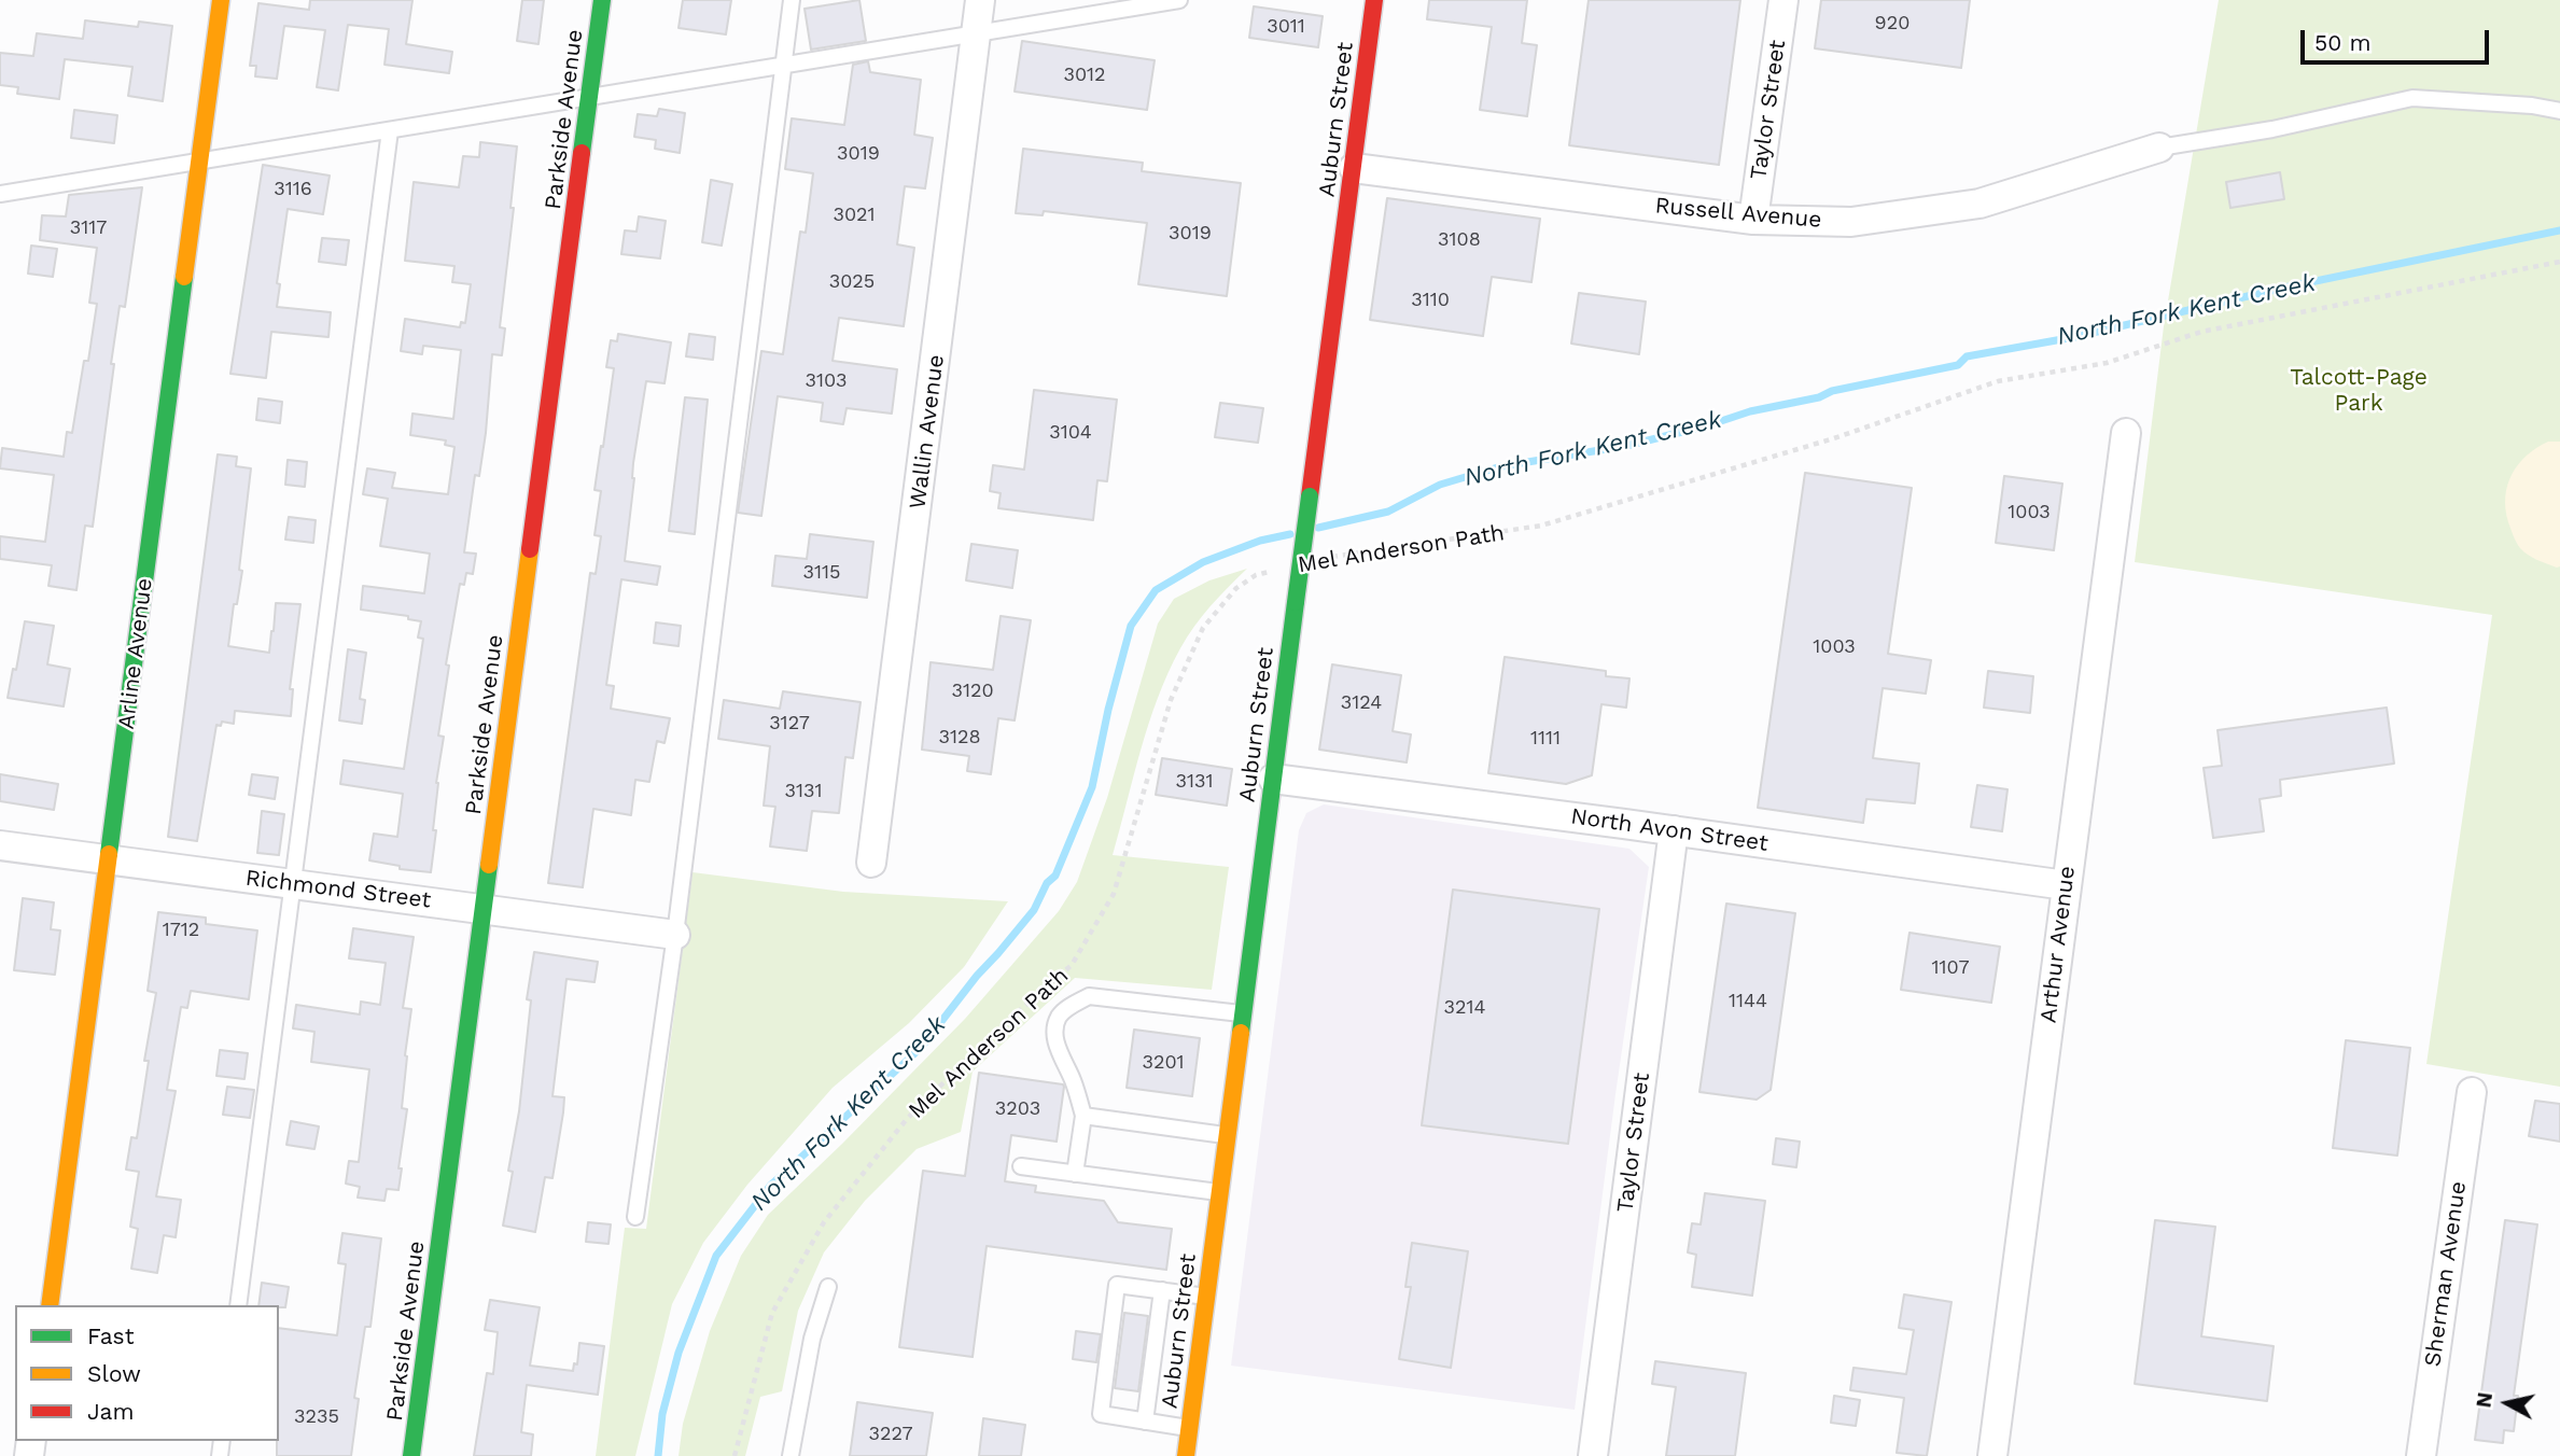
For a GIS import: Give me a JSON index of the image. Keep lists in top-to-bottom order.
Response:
{
  "streets": {
    "street": [
      "Taylor Street",
      "Parkside Avenue",
      "Auburn Street",
      "Russell Avenue",
      "Wallin Avenue",
      "Arline Avenue",
      "North Avon Street",
      "Richmond Street",
      "Arthur Avenue",
      "Sherman Avenue"
    ],
    "path": ["Mel Anderson Path"]
  },
  "crossings": [
    ["Taylor Street", "Russell Avenue"],
    ["Taylor Street", "North Avon Street"],
    ["Parkside Avenue", "Richmond Street"],
    ["Auburn Street", "Russell Avenue"],
    ["Auburn Street", "North Avon Street"],
    ["Arline Avenue", "Richmond Street"],
    ["North Avon Street", "Arthur Avenue"]
  ],
  "water": ["North Fork Kent Creek"],
  "parks": ["Talcott-Page Park"],
  "house_numbers": [
    "920",
    "3011",
    "3012",
    "3019",
    "3116",
    "3021",
    "3117",
    "3019",
    "3108",
    "3025",
    "3110",
    "3103",
    "3104",
    "1003",
    "3115",
    "1003",
    "3120",
    "3124",
    "3127",
    "3128",
    "1111",
    "3131",
    "3131",
    "1712",
    "1107",
    "1144",
    "3214",
    "3201",
    "3203",
    "3235",
    "3227"
  ],
  "legend": ["Fast", "Slow", "Jam"],
  "scale_bar": "50 m",
  "north": "left"
}
